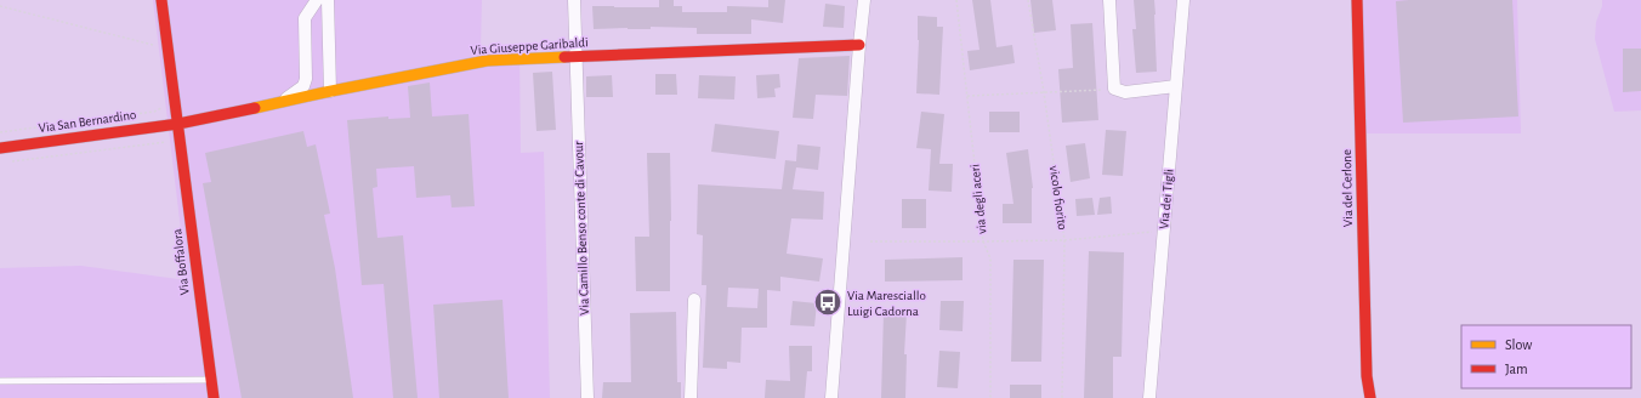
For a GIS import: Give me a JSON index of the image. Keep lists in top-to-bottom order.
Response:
{
  "streets": {
    "street": [
      "Via Giuseppe Garibaldi",
      "Via San Bernardino",
      "Via del Cerlone",
      "Via dei Tigli",
      "Via Camillo Benso conte di Cavour",
      "Via Boffalora"
    ],
    "path": ["vicolo fiorito", "via degli aceri"]
  },
  "crossings": [
    ["Via Giuseppe Garibaldi", "Via San Bernardino"],
    ["Via Giuseppe Garibaldi", "Via Camillo Benso conte di Cavour"],
    ["Via Giuseppe Garibaldi", "Via Boffalora"],
    ["Via San Bernardino", "Via Boffalora"]
  ],
  "places": {
    "bus stop": ["Via Maresciallo Luigi Cadorna"]
  },
  "legend": ["Slow", "Jam"]
}
